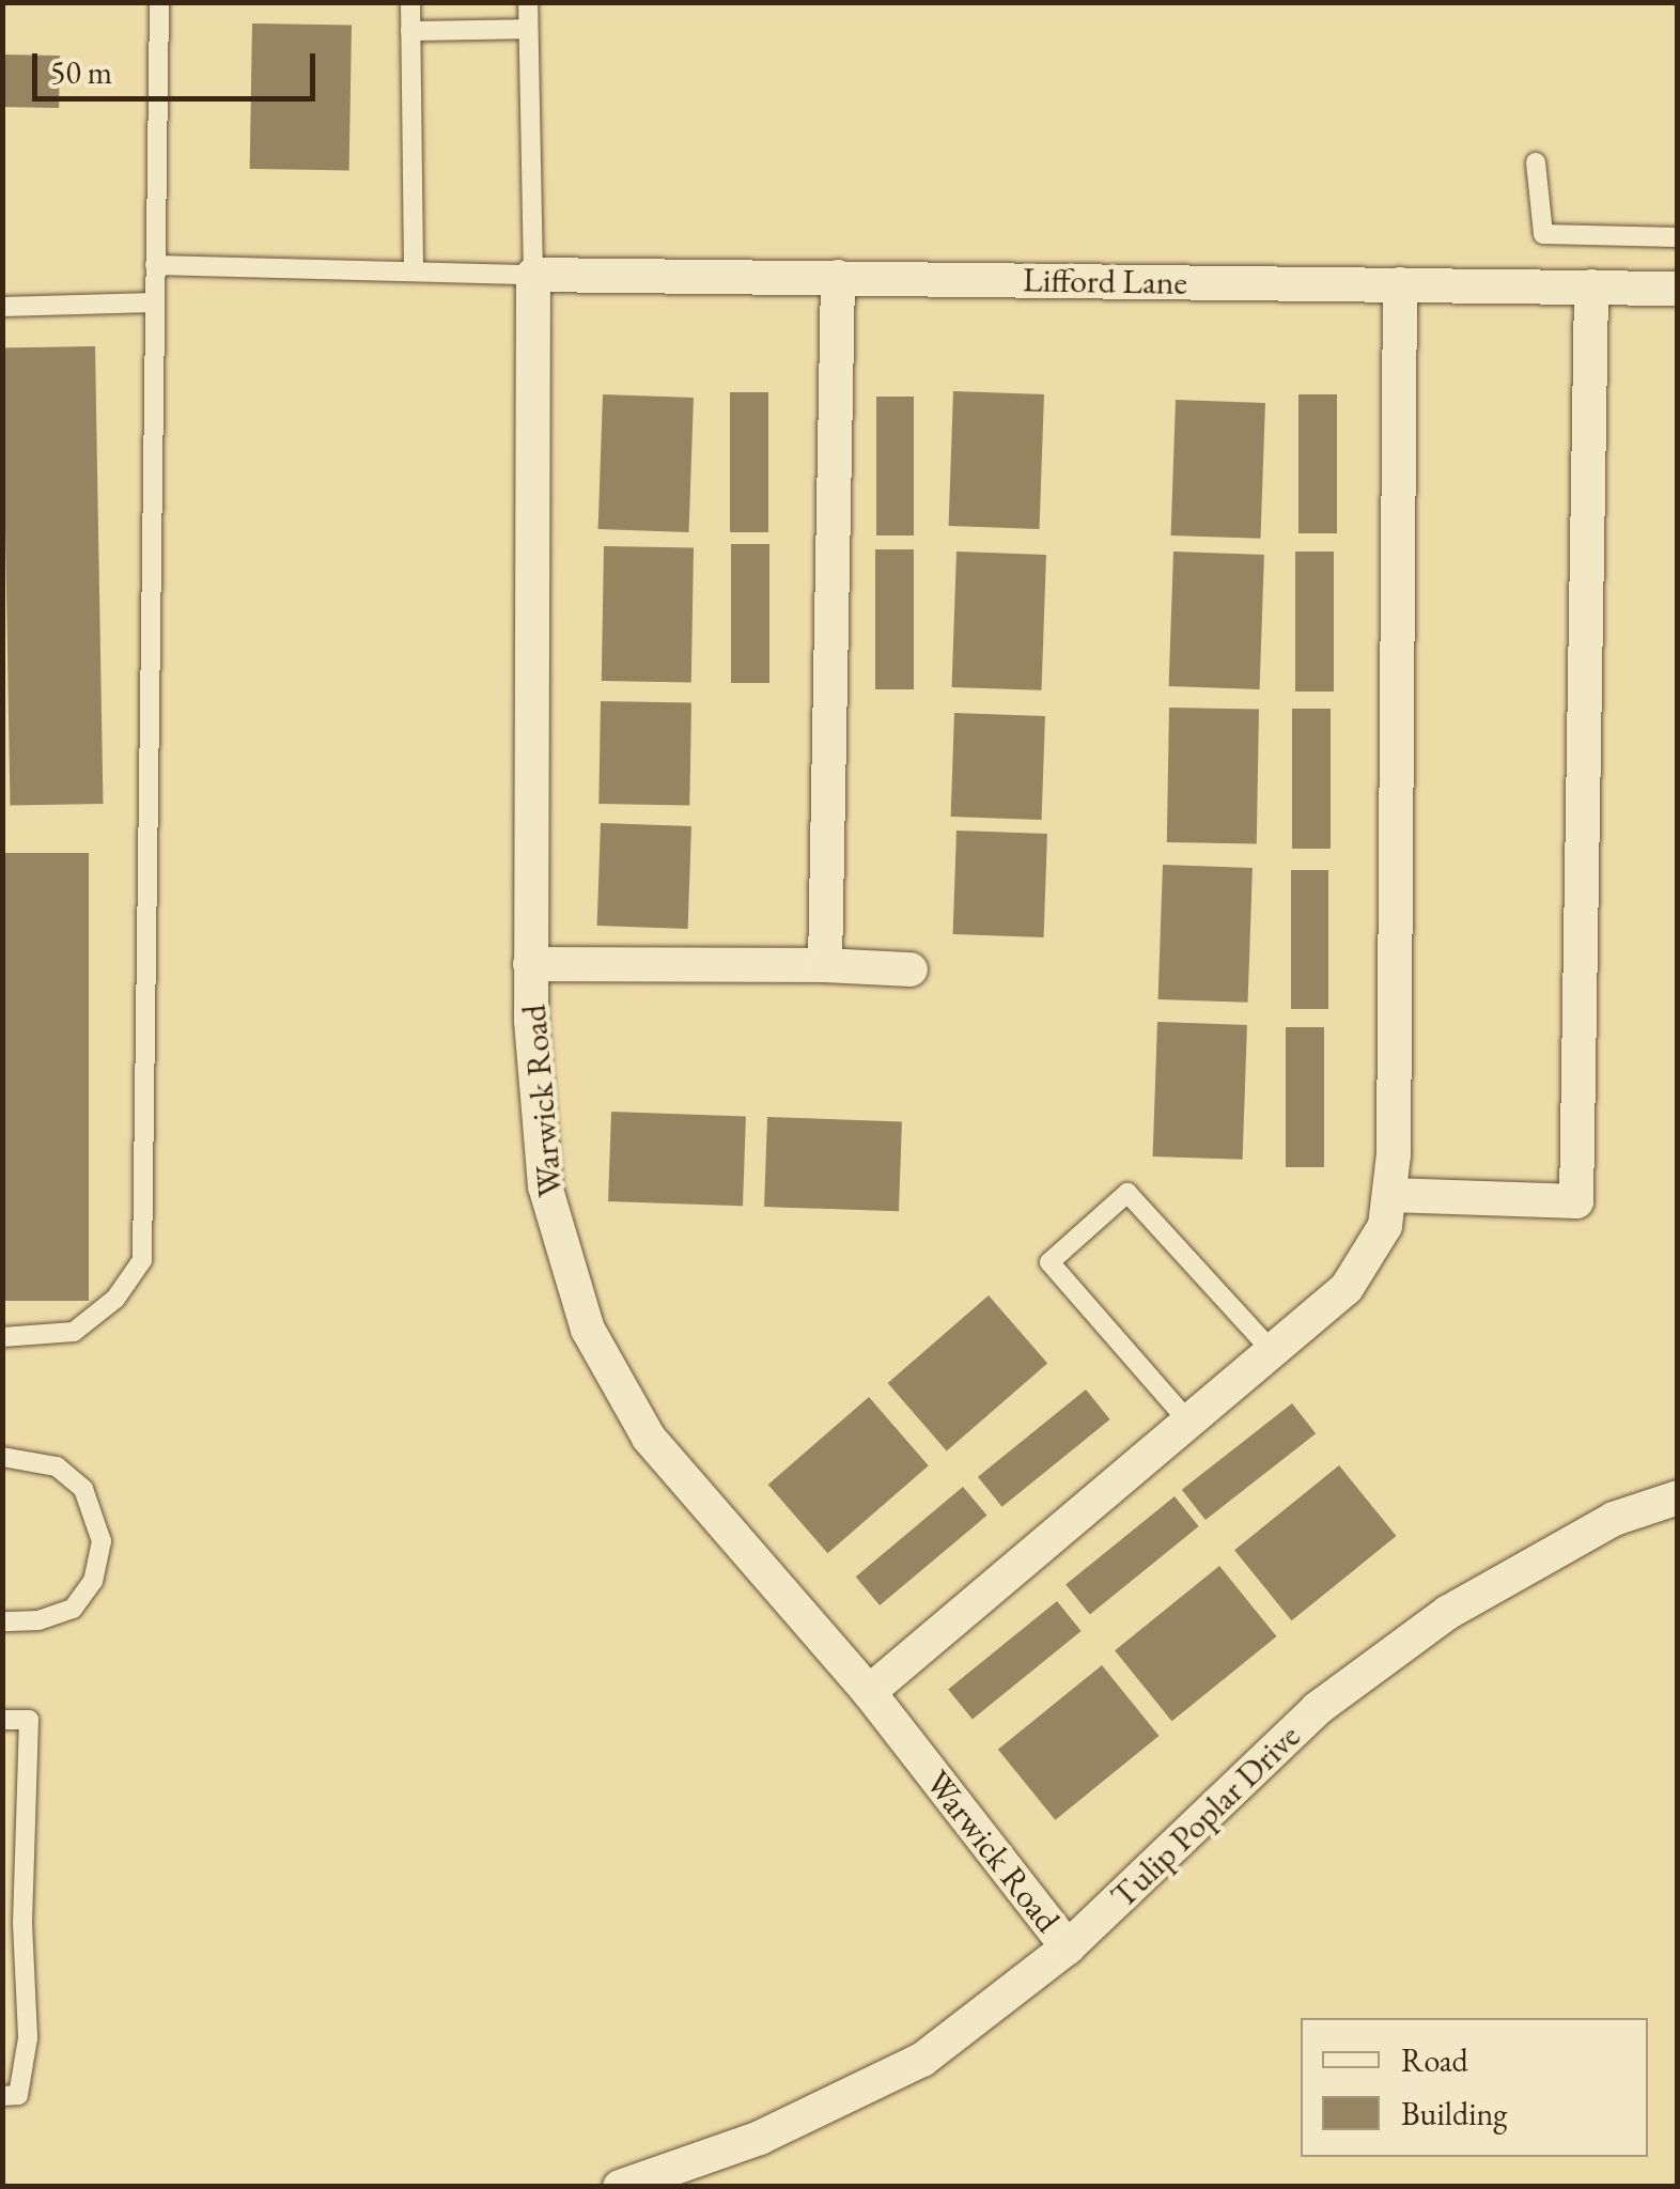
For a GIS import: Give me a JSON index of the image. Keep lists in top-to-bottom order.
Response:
{
  "streets": {
    "street": ["Lifford Lane", "Warwick Road", "Tulip Poplar Drive"]
  },
  "crossings": [
    ["Lifford Lane", "Warwick Road"],
    ["Warwick Road", "Tulip Poplar Drive"]
  ],
  "legend": ["Road", "Building"],
  "scale_bar": "50 m"
}
